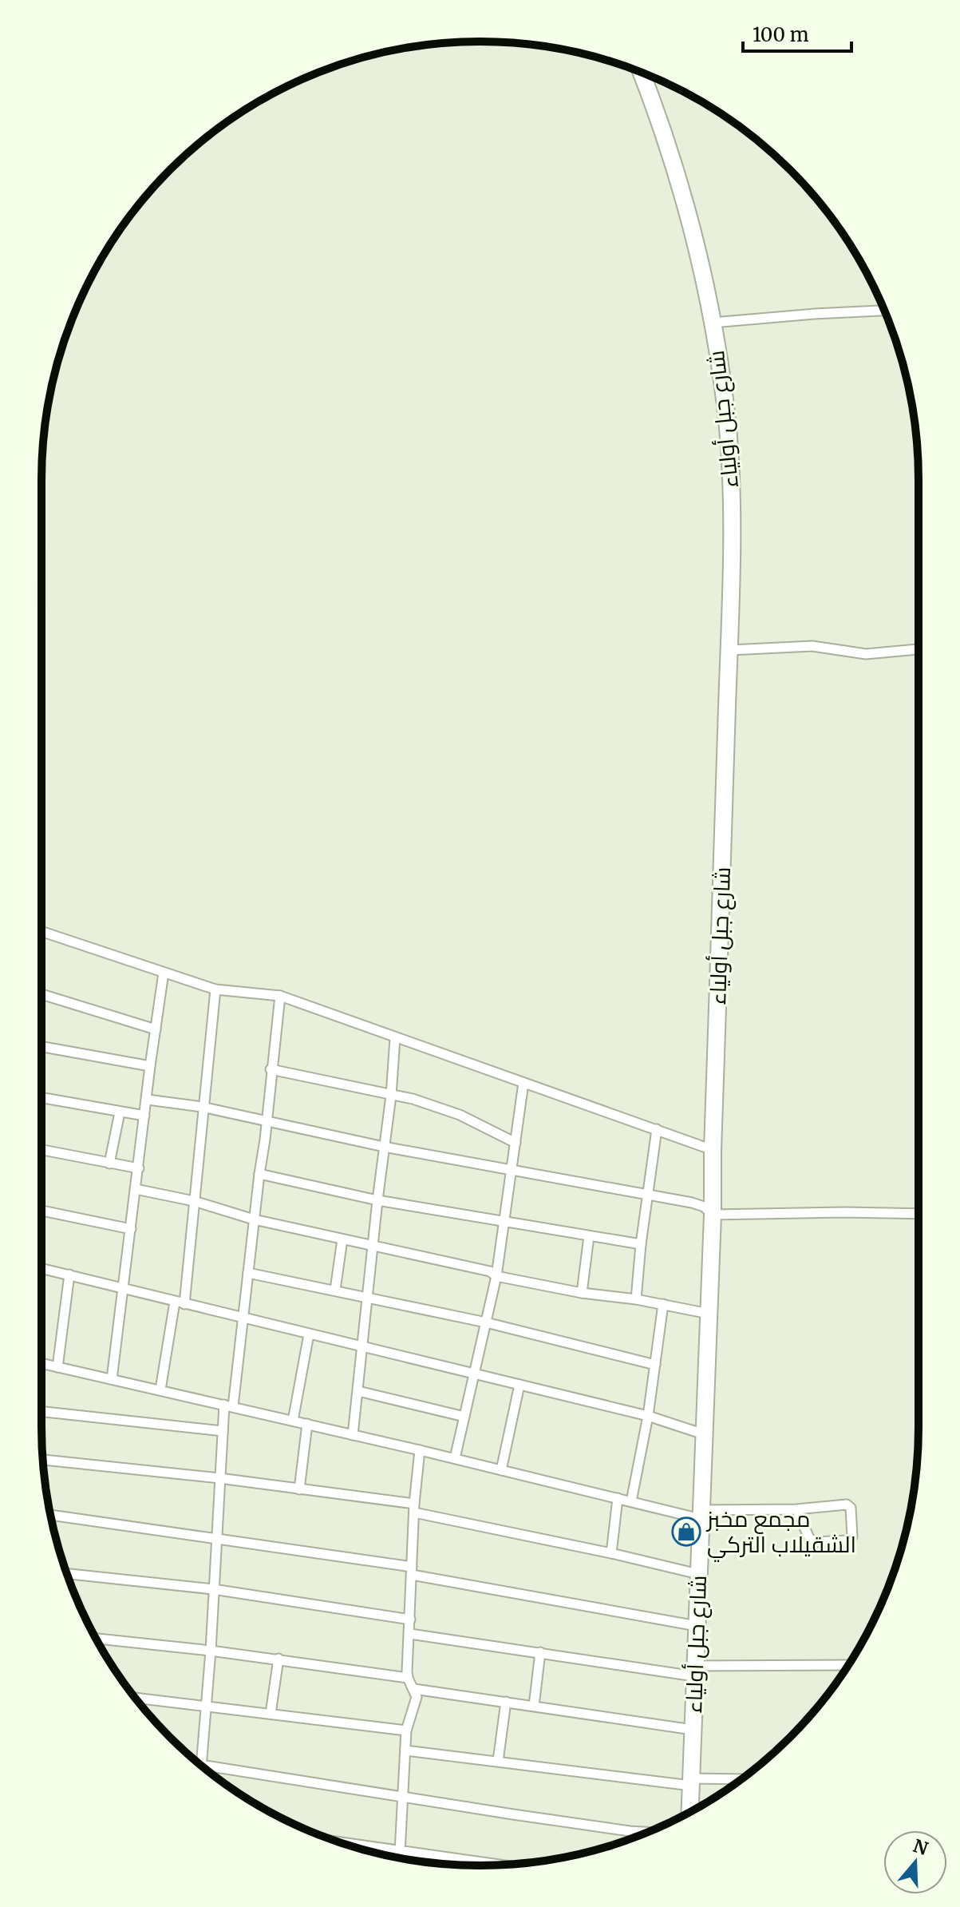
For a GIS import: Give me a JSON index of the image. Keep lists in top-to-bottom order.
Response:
{
  "streets": {
    "highway": ["شارع جبل أولياء"]
  },
  "places": {
    "shop": ["مجمع مخبز الشقيلاب التركي"]
  },
  "scale_bar": "100 m",
  "north": "top"
}
